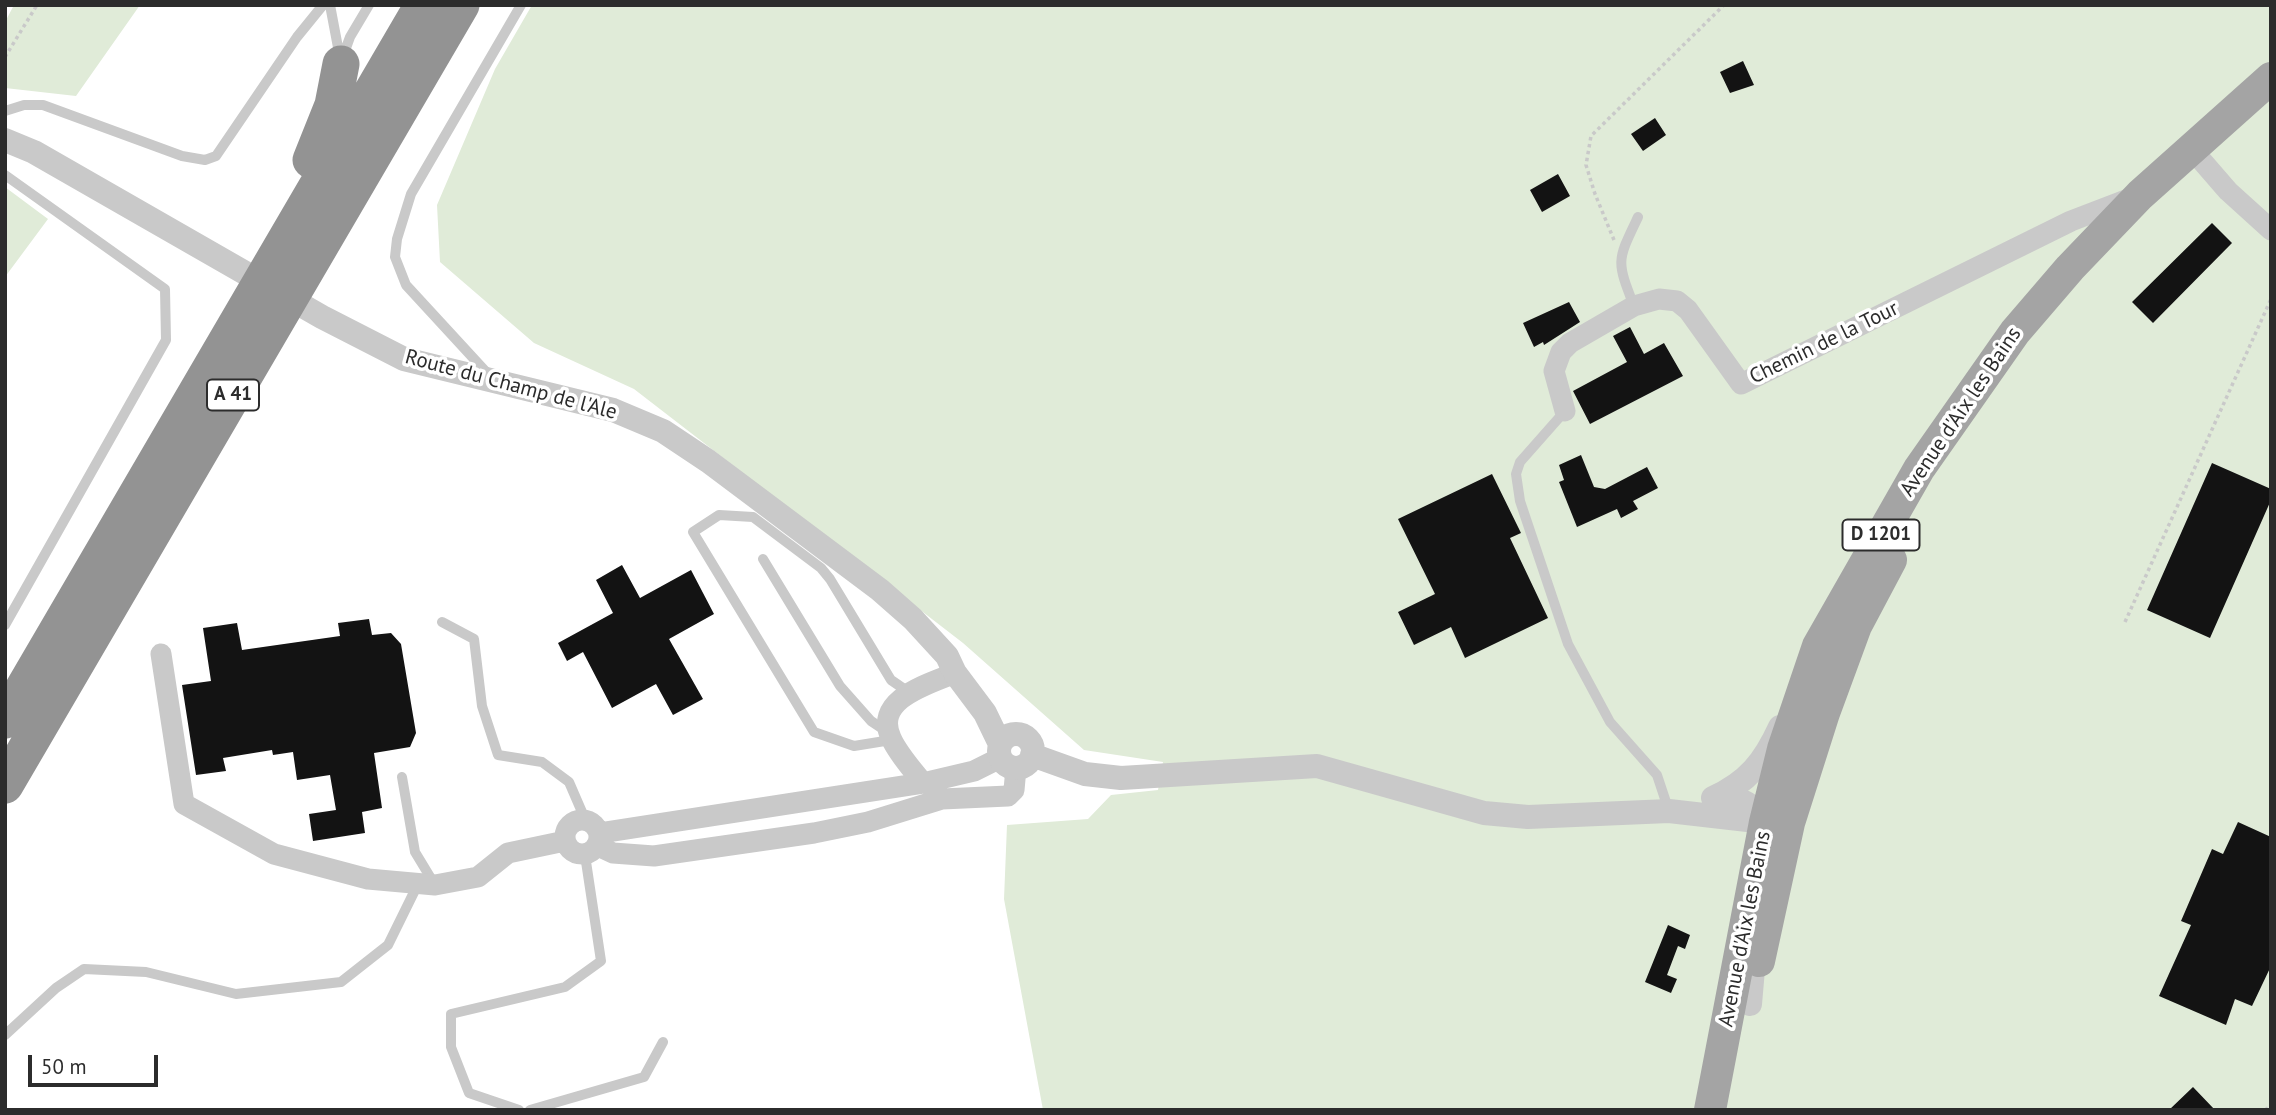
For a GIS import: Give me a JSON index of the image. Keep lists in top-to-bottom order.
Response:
{
  "streets": {
    "highway": ["A 41"],
    "main road": ["Avenue d'Aix les Bains", "D 1201"],
    "street": ["Chemin de la Tour", "Route du Champ de l'Ale"]
  },
  "crossings": [
    ["Chemin de la Tour", "Avenue d'Aix les Bains"]
  ],
  "scale_bar": "50 m"
}
